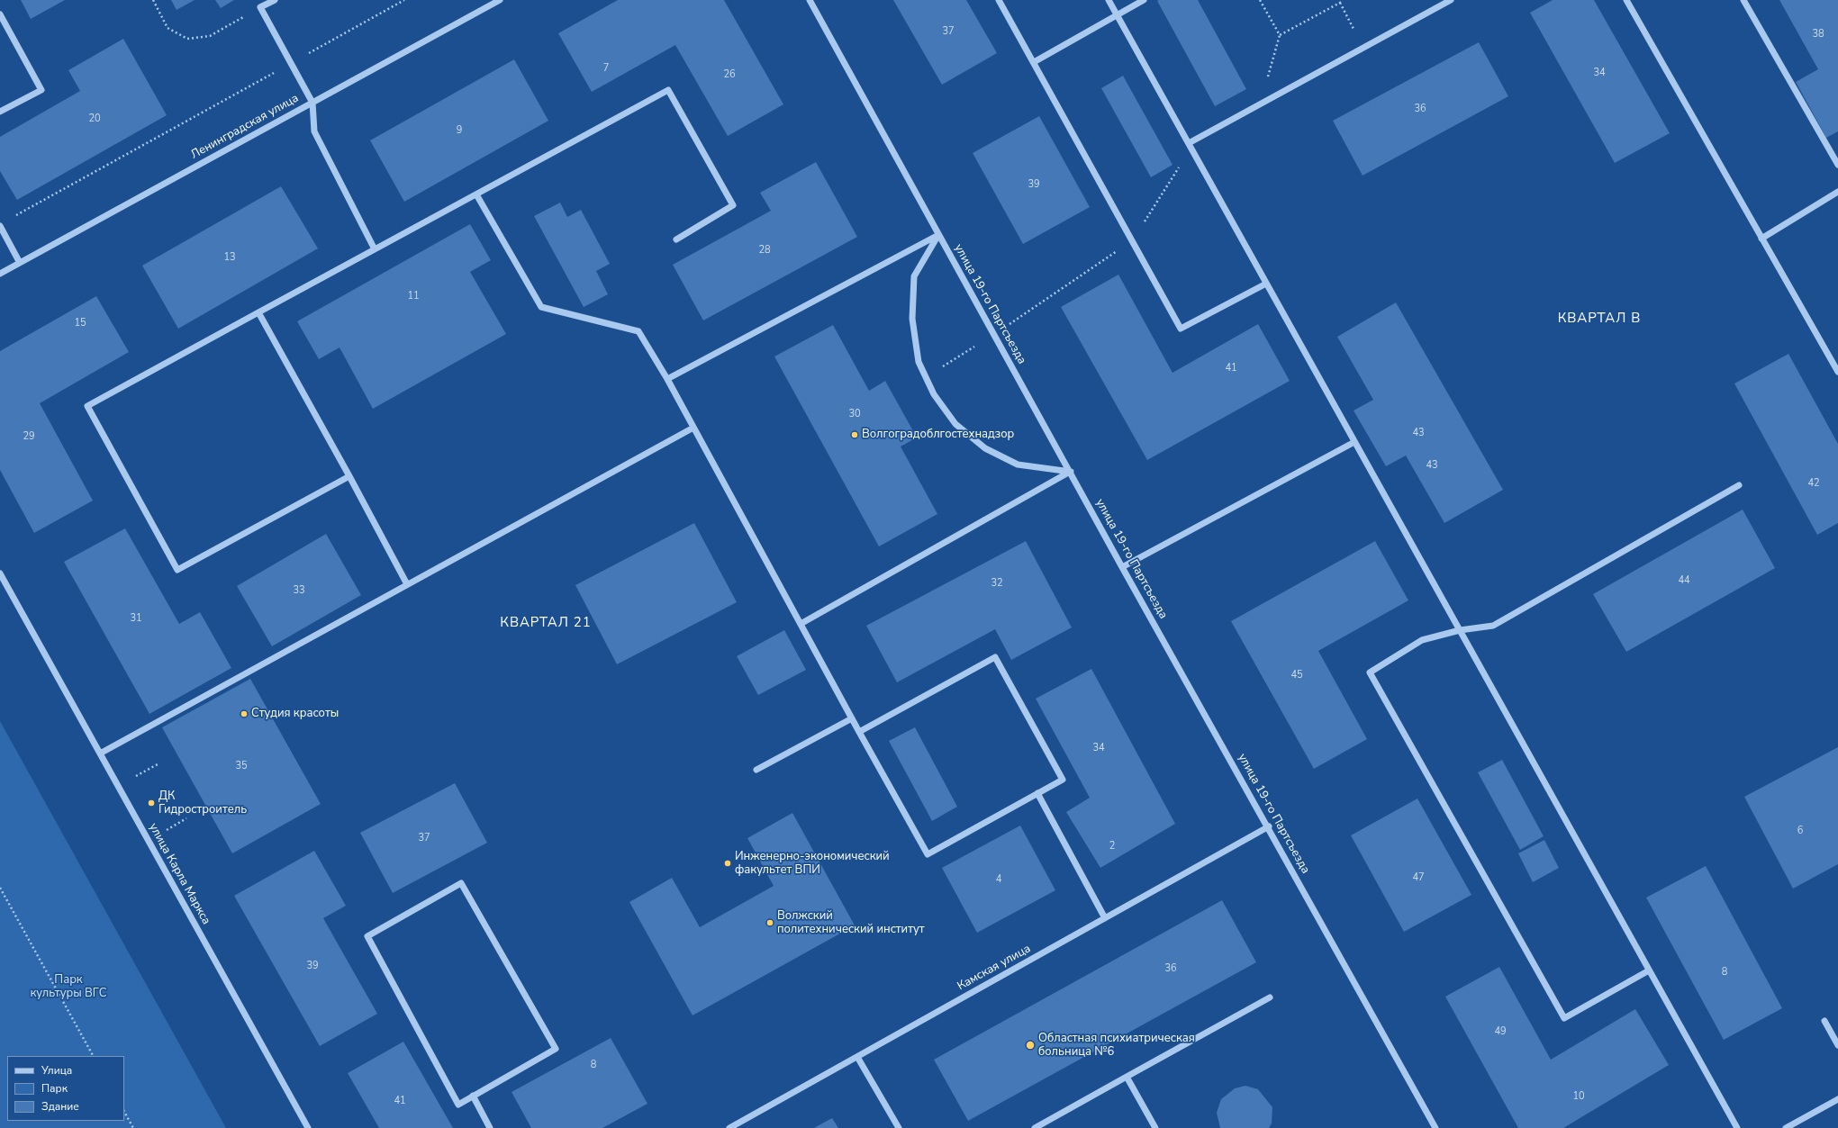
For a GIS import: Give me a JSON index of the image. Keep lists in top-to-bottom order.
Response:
{
  "streets": {
    "street": [
      "Ленинградская улица",
      "улица 19-го Партсъезда",
      "улица Карла Маркса",
      "Камская улица"
    ]
  },
  "crossings": [
    ["улица 19-го Партсъезда", "Камская улица"]
  ],
  "districts": ["КВАРТАЛ В", "КВАРТАЛ 21"],
  "parks": ["Парк культуры ВГС"],
  "places": [
    "Волгоградоблгостехнадзор",
    "Студия красоты",
    "ДК Гидростроитель",
    "Инженерно-экономический факультет ВПИ",
    "Волжский политехнический институт",
    "Областная психиатрическая больница №6"
  ],
  "house_numbers": [
    "37",
    "38",
    "7",
    "34",
    "26",
    "36",
    "20",
    "9",
    "39",
    "28",
    "13",
    "11",
    "15",
    "41",
    "30",
    "43",
    "29",
    "43",
    "42",
    "44",
    "32",
    "33",
    "31",
    "45",
    "34",
    "35",
    "6",
    "37",
    "2",
    "47",
    "4",
    "39",
    "36",
    "8",
    "49",
    "8",
    "10",
    "41"
  ],
  "legend": ["Улица", "Парк", "Здание"]
}
